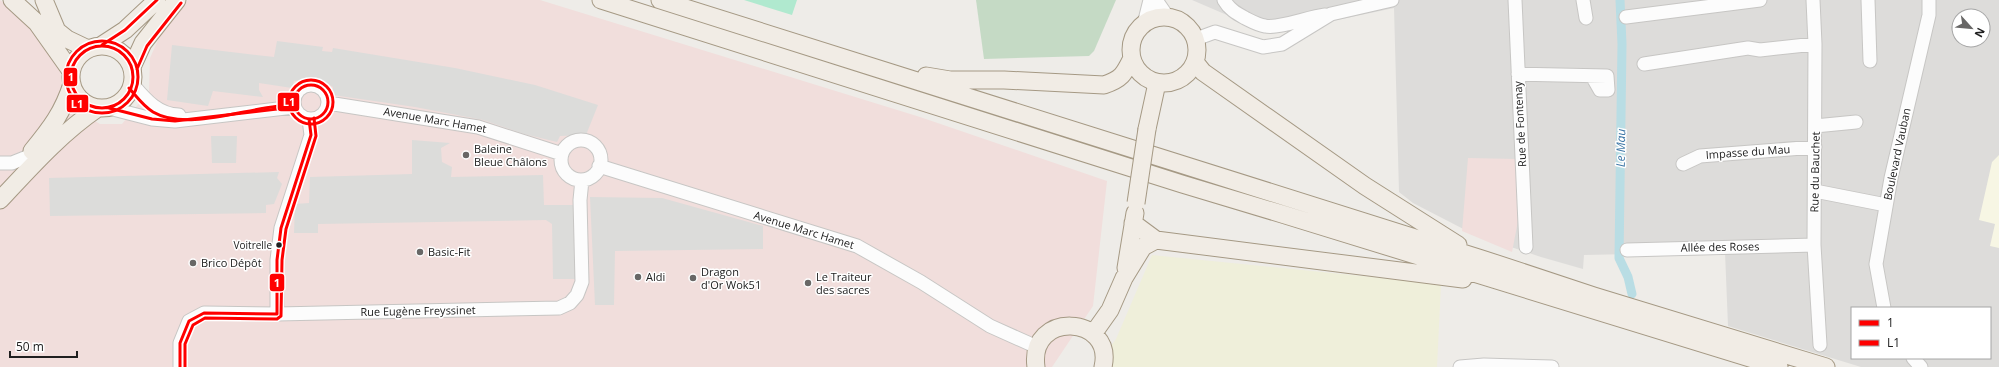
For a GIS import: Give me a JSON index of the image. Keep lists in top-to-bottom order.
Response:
{
  "streets": {
    "street": [
      "Avenue Marc Hamet",
      "Rue de Fontenay",
      "Impasse du Mau",
      "Boulevard Vauban",
      "Rue du Bauchet",
      "Allée des Roses",
      "Rue Eugène Freyssinet"
    ]
  },
  "crossings": [
    ["Avenue Marc Hamet", "Rue Eugène Freyssinet"],
    ["Impasse du Mau", "Rue du Bauchet"],
    ["Rue du Bauchet", "Allée des Roses"]
  ],
  "water": ["Le Mau"],
  "places": [
    "Baleine Bleue Châlons",
    "Voitrelle",
    "Basic-Fit",
    "Brico Dépôt",
    "Aldi",
    "Dragon d'Or Wok51",
    "Le Traiteur des sacres"
  ],
  "lines": ["transit line 1", "transit line L1"],
  "legend": ["1", "L1"],
  "scale_bar": "50 m",
  "north": "bottom right"
}
